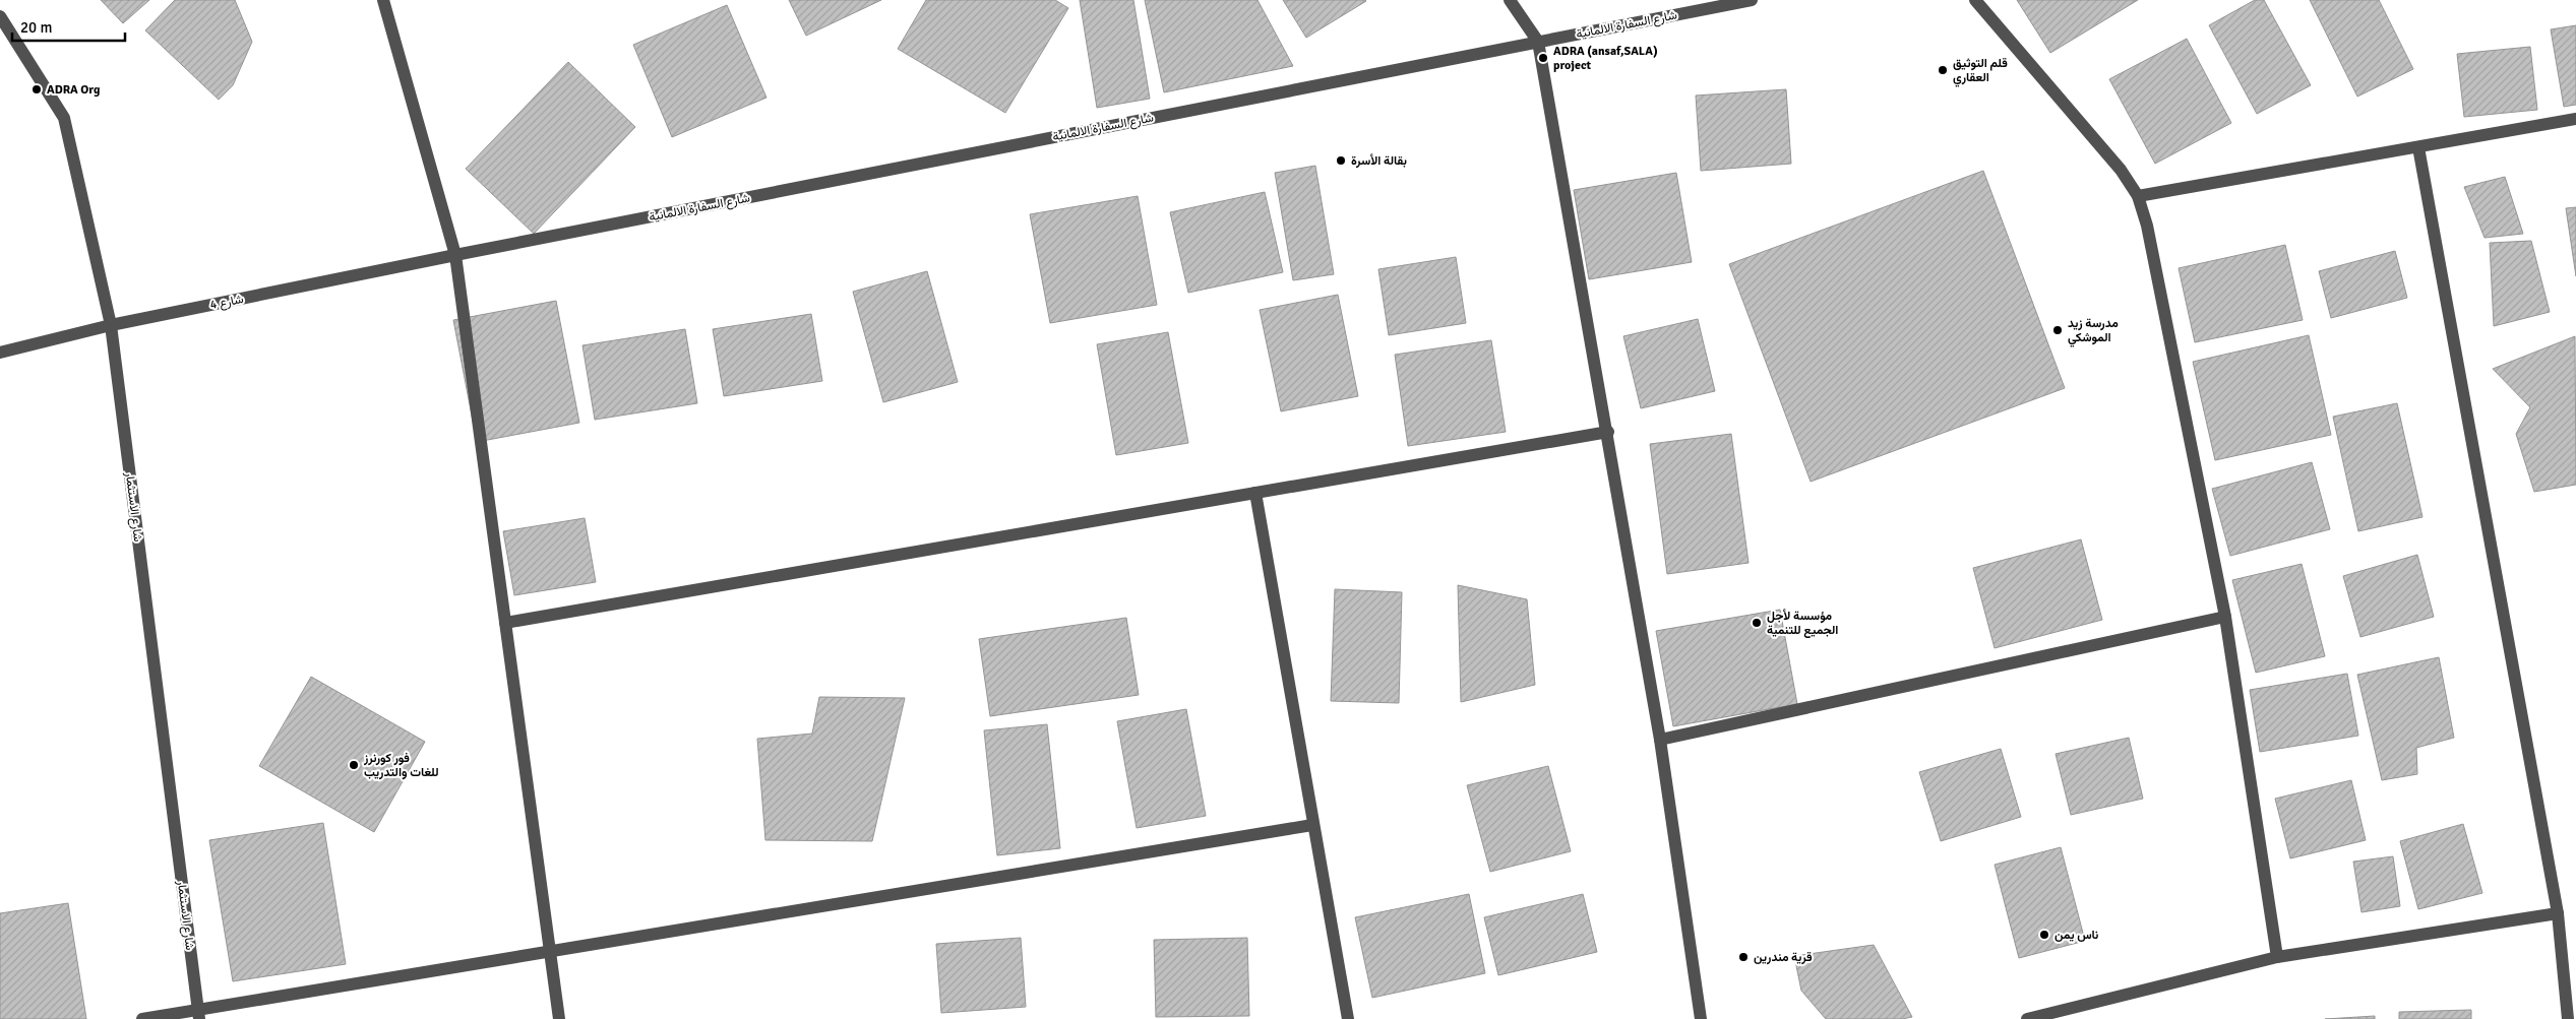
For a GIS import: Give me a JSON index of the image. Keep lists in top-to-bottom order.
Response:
{
  "streets": {
    "street": ["شارع السفارة الالمانية", "شارع 4", "شارع الاستثمار"]
  },
  "crossings": [
    ["شارع السفارة الالمانية", "شارع 4"],
    ["شارع 4", "شارع الاستثمار"]
  ],
  "places": [
    "ADRA (ansaf,SALA) project",
    "قلم التوثيق العقاري",
    "ADRA Org",
    "بقالة الأسرة",
    "مدرسة زيد الموشكي",
    "مؤسسة لأجل الجميع للتنمية",
    "فور كورنرز للغات والتدريب",
    "ناس يمن",
    "قرية مندرين"
  ],
  "scale_bar": "20 m"
}
